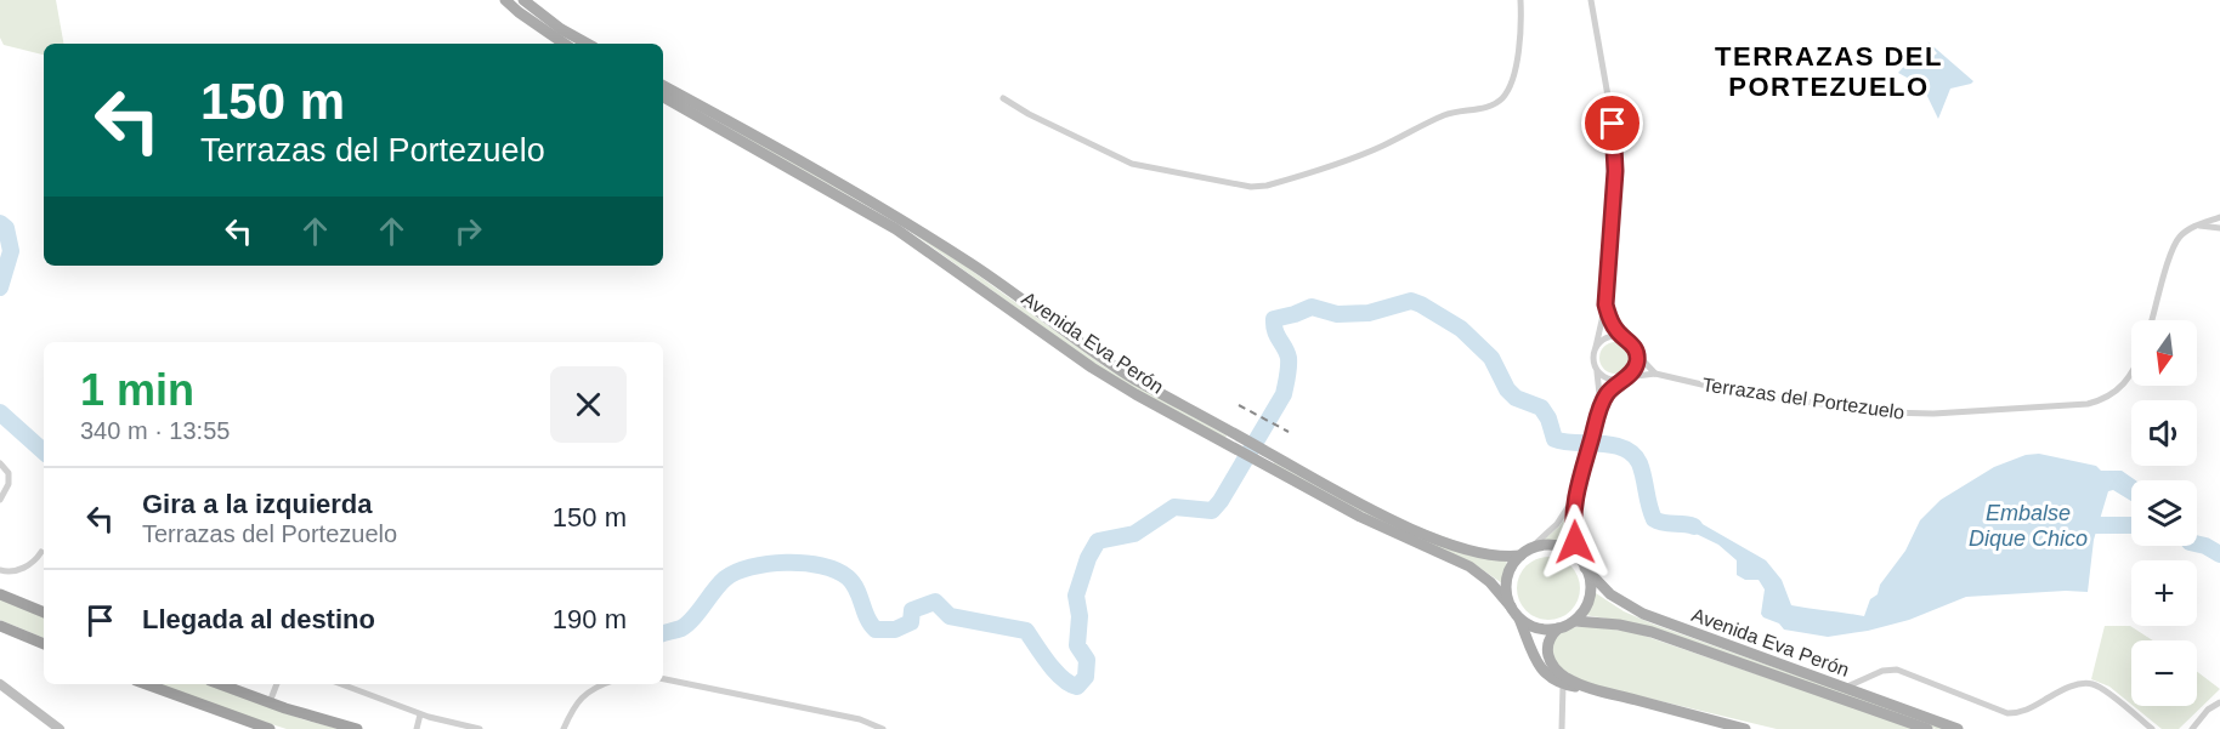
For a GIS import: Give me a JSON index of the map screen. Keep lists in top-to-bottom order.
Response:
{
  "streets": {
    "main road": ["Avenida Eva Perón"],
    "street": ["Terrazas del Portezuelo"]
  },
  "districts": ["TERRAZAS DEL PORTEZUELO"],
  "water": ["Embalse Dique Chico"],
  "north": "bottom",
  "page": {
    "turn": ["150 m", "Terrazas del Portezuelo"],
    "map_buttons": ["+", "−"],
    "heading": ["1 min", "340 m · 13:55"],
    "list": [
      {
        "name": "Gira a la izquierda",
        "note": "Terrazas del Portezuelo",
        "value": "150 m"
      },
      {
        "name": "Llegada al destino",
        "value": "190 m"
      }
    ]
  }
}
